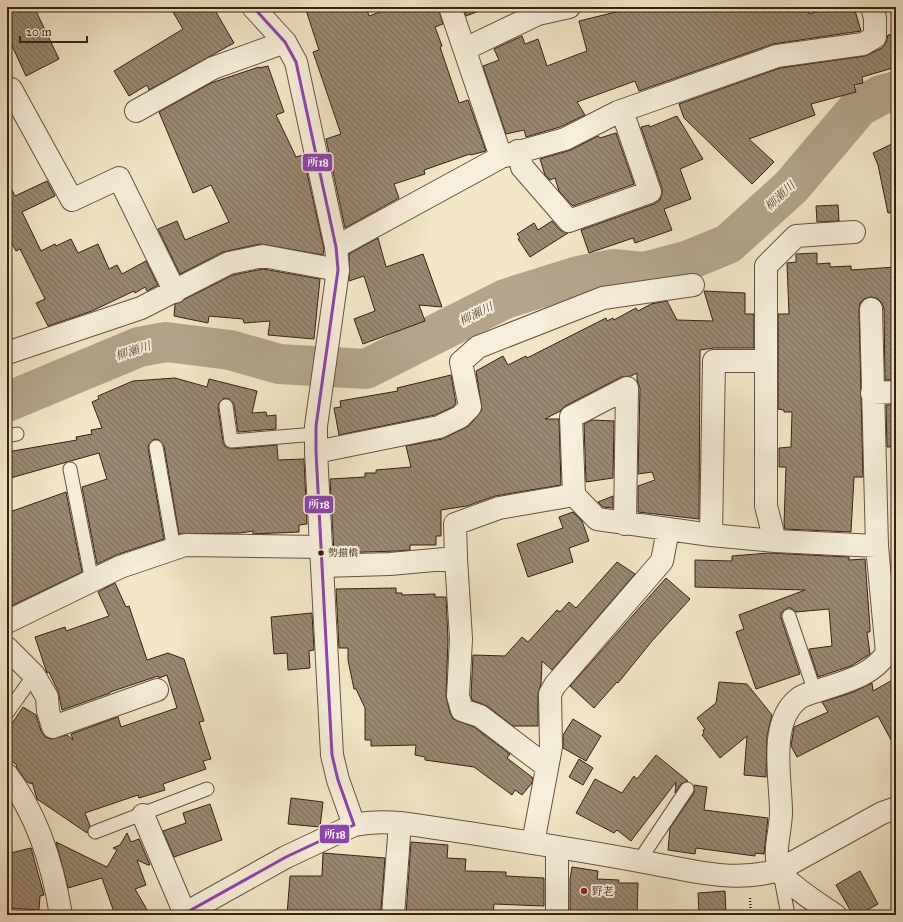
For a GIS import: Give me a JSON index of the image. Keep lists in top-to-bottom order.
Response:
{
  "water": ["柳瀬川"],
  "places": ["勢揃橋", "野老"],
  "lines": ["transit line 所18"],
  "scale_bar": "20 m"
}
